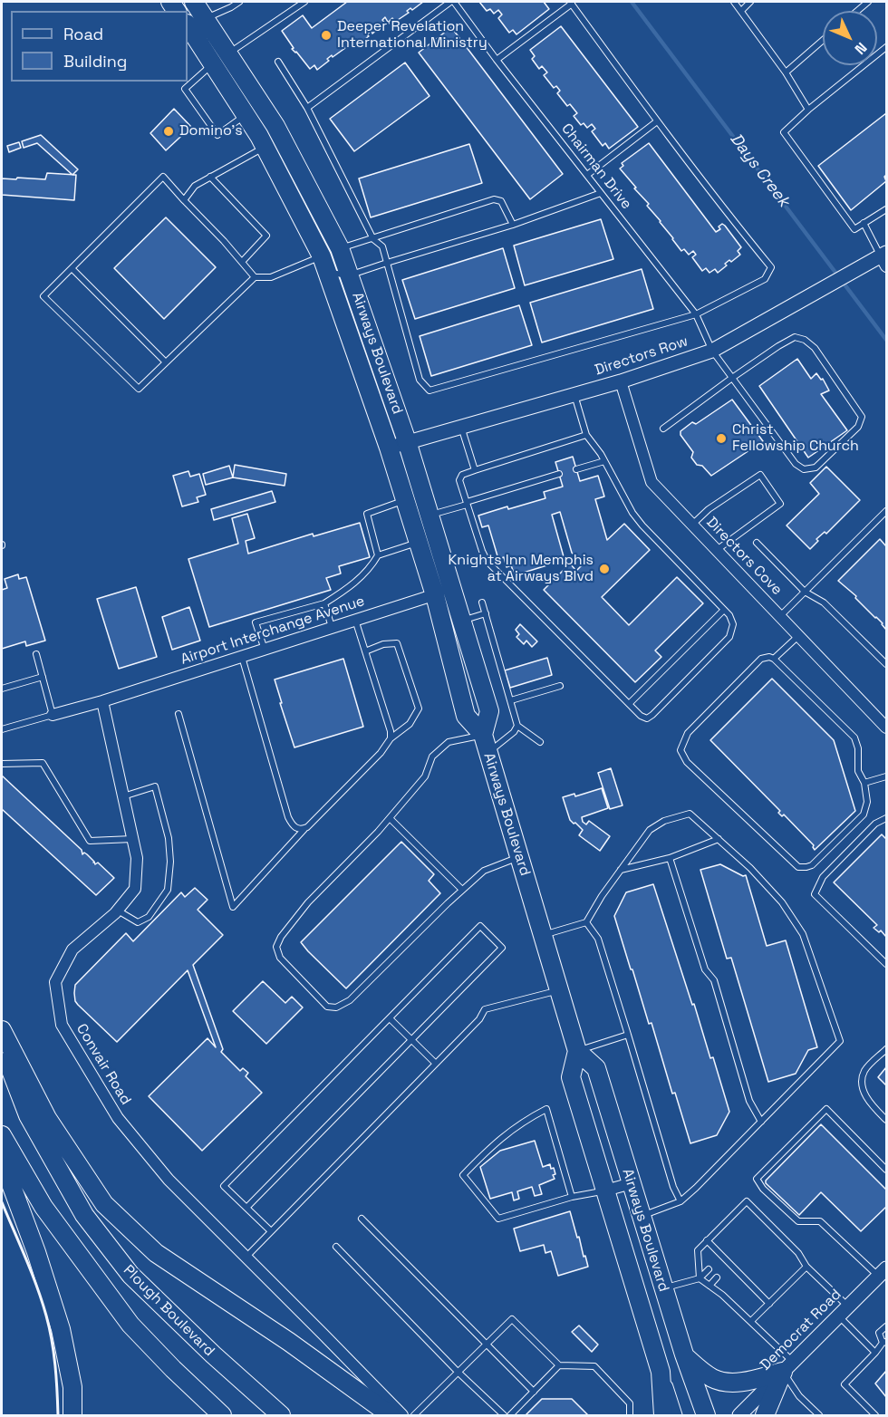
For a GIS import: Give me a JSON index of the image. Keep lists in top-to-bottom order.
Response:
{
  "streets": {
    "main road": ["Airways Boulevard", "Plough Boulevard"],
    "street": [
      "Directors Row",
      "Directors Cove",
      "Airport Interchange Avenue",
      "Convair Road",
      "Democrat Road"
    ],
    "lane": ["Chairman Drive"]
  },
  "crossings": [
    ["Chairman Drive", "Directors Row"],
    ["Airways Boulevard", "Directors Row"],
    ["Airways Boulevard", "Airport Interchange Avenue"],
    ["Directors Row", "Directors Cove"],
    ["Airport Interchange Avenue", "Convair Road"]
  ],
  "water": ["Days Creek"],
  "places": [
    "Deeper Revelation International Ministry",
    "Domino's",
    "Christ Fellowship Church",
    "Knights Inn Memphis at Airways Blvd"
  ],
  "legend": ["Road", "Building"],
  "north": "bottom right"
}
